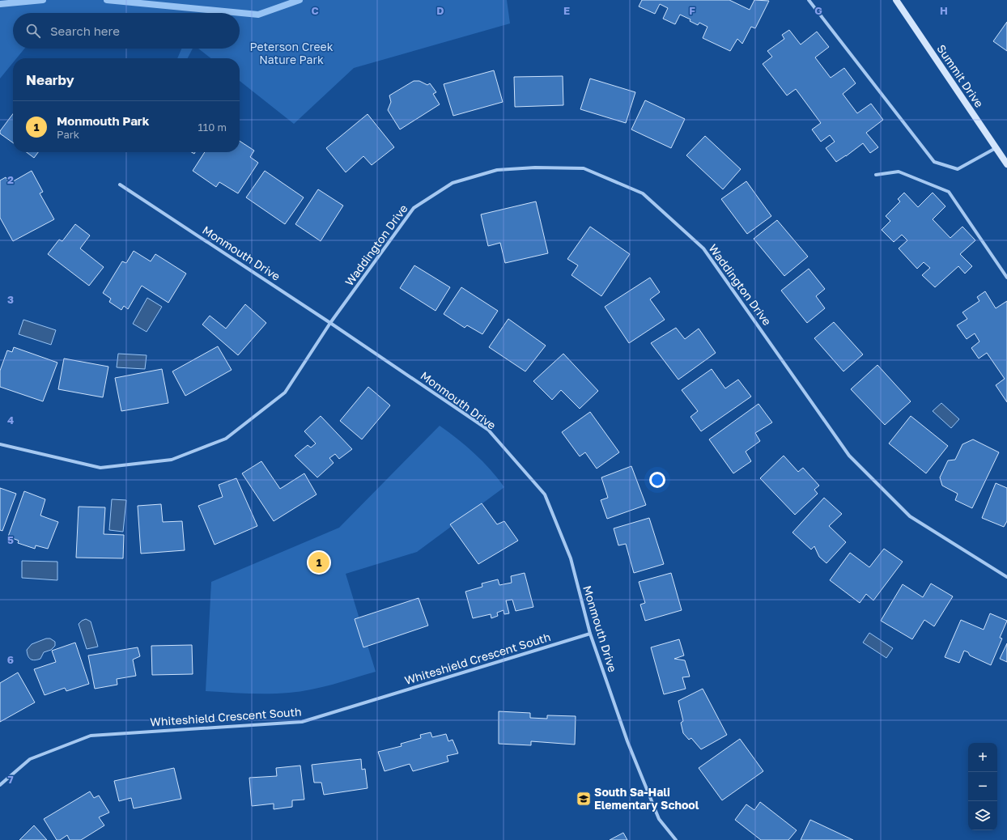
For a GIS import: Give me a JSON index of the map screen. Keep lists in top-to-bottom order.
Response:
{
  "streets": {
    "main road": ["Summit Drive"],
    "street": ["Waddington Drive", "Monmouth Drive", "Whiteshield Crescent South"]
  },
  "crossings": [
    ["Waddington Drive", "Monmouth Drive"],
    ["Monmouth Drive", "Whiteshield Crescent South"]
  ],
  "parks": ["Peterson Creek Nature Park"],
  "places": {
    "school or university": ["South Sa-Hali Elementary School"]
  },
  "page": {
    "search": "Search here",
    "heading": "Nearby",
    "list": [
      {
        "mark": "1",
        "name": "Monmouth Park",
        "note": "Park",
        "value": "110 m"
      }
    ],
    "pins": "1",
    "map_buttons": ["+", "−"]
  },
  "grid": {
    "columns": [
      "C",
      "D",
      "E",
      "F",
      "G",
      "H"
    ],
    "rows": [
      "2",
      "3",
      "4",
      "5",
      "6",
      "7"
    ]
  }
}
